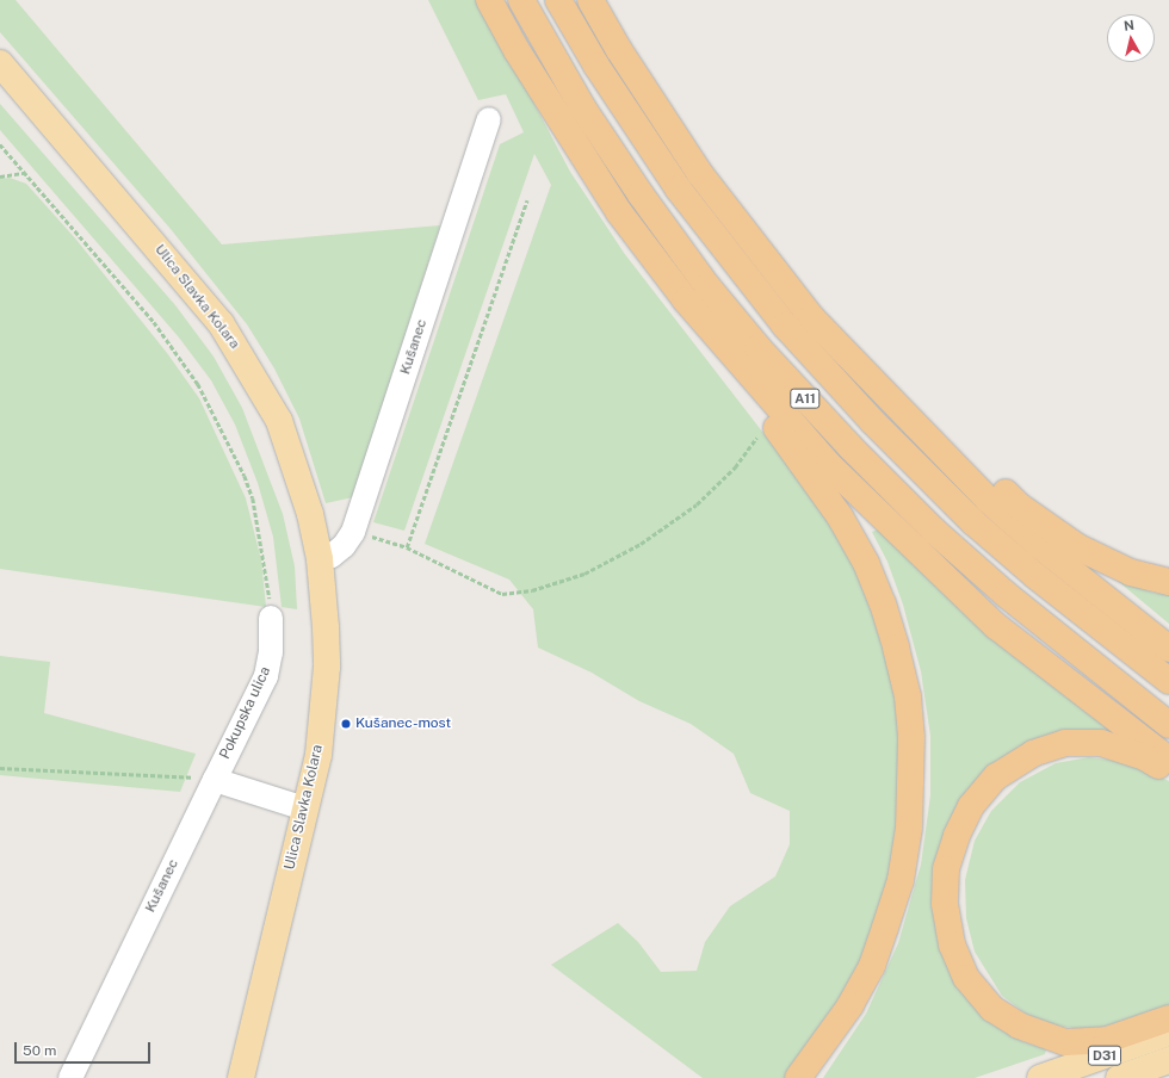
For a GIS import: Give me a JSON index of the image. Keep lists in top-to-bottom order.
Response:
{
  "streets": {
    "highway": ["A11"],
    "main road": ["Ulica Slavka Kolara", "D31"],
    "street": ["Kušanec", "Pokupska ulica"]
  },
  "crossings": [
    ["Ulica Slavka Kolara", "Kušanec"],
    ["Kušanec", "Pokupska ulica"]
  ],
  "places": ["Kušanec-most"],
  "scale_bar": "50 m",
  "north": "top"
}
